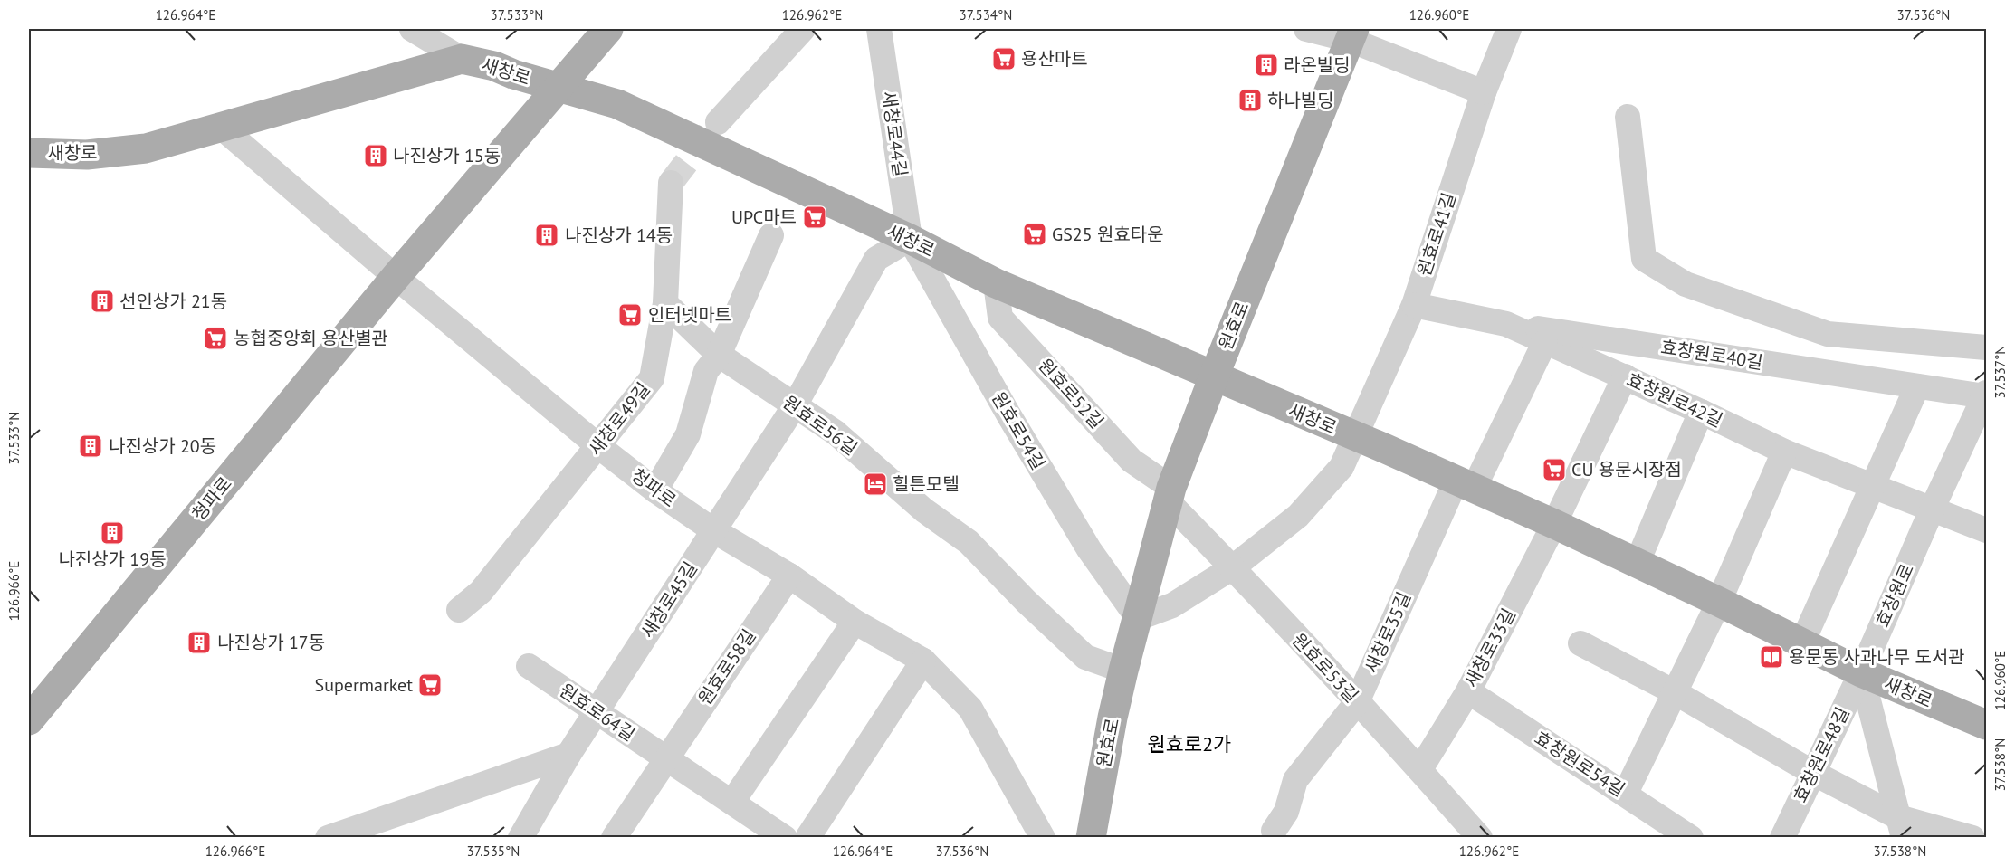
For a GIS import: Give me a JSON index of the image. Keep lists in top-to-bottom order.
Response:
{
  "streets": {
    "main road": ["새창로", "원효로", "청파로"],
    "street": [
      "새창로44길",
      "원효로41길",
      "효창원로40길",
      "원효로52길",
      "효창원로42길",
      "새창로49길",
      "원효로56길",
      "원효로54길",
      "효창원로",
      "새창로45길",
      "새창로35길",
      "새창로33길",
      "원효로58길",
      "원효로53길",
      "원효로64길",
      "효창원로48길",
      "효창원로54길"
    ]
  },
  "crossings": [
    ["새창로", "새창로44길"],
    ["새창로", "원효로41길"],
    ["새창로", "원효로"],
    ["새창로", "원효로52길"],
    ["새창로", "원효로54길"],
    ["새창로", "청파로"],
    ["새창로", "효창원로"],
    ["새창로", "새창로45길"],
    ["새창로", "새창로35길"],
    ["새창로", "새창로33길"],
    ["새창로", "원효로53길"],
    ["새창로", "효창원로48길"],
    ["새창로44길", "원효로54길"],
    ["새창로44길", "새창로45길"],
    ["원효로41길", "효창원로42길"],
    ["원효로", "원효로52길"],
    ["원효로", "원효로56길"],
    ["원효로", "원효로54길"],
    ["원효로", "원효로53길"],
    ["효창원로40길", "효창원로42길"],
    ["효창원로40길", "효창원로"],
    ["원효로52길", "원효로53길"],
    ["효창원로42길", "효창원로"],
    ["새창로49길", "원효로56길"],
    ["새창로49길", "청파로"],
    ["원효로56길", "새창로45길"],
    ["원효로54길", "새창로45길"],
    ["청파로", "새창로45길"],
    ["효창원로", "효창원로48길"],
    ["새창로45길", "원효로64길"],
    ["새창로35길", "원효로53길"],
    ["새창로33길", "원효로53길"],
    ["새창로33길", "효창원로54길"],
    ["원효로58길", "원효로64길"]
  ],
  "districts": ["원효로2가"],
  "places": {
    "supermarket": [
      "용산마트",
      "UPC마트",
      "GS25 원효타운",
      "인터넷마트",
      "농협중앙회 용산별관",
      "CU 용문시장점",
      "Supermarket"
    ],
    "building": [
      "라온빌딩",
      "하나빌딩",
      "나진상가 15동",
      "나진상가 14동",
      "선인상가 21동",
      "나진상가 20동",
      "나진상가 19동",
      "나진상가 17동"
    ],
    "hotel": ["힐튼모텔"],
    "library": ["용문동 사과나무 도서관"]
  },
  "coordinates": [
    "126.964°E",
    "37.533°N",
    "126.962°E",
    "37.534°N",
    "126.960°E",
    "37.536°N",
    "37.537°N",
    "126.966°E",
    "37.538°N",
    "37.535°N"
  ]
}
